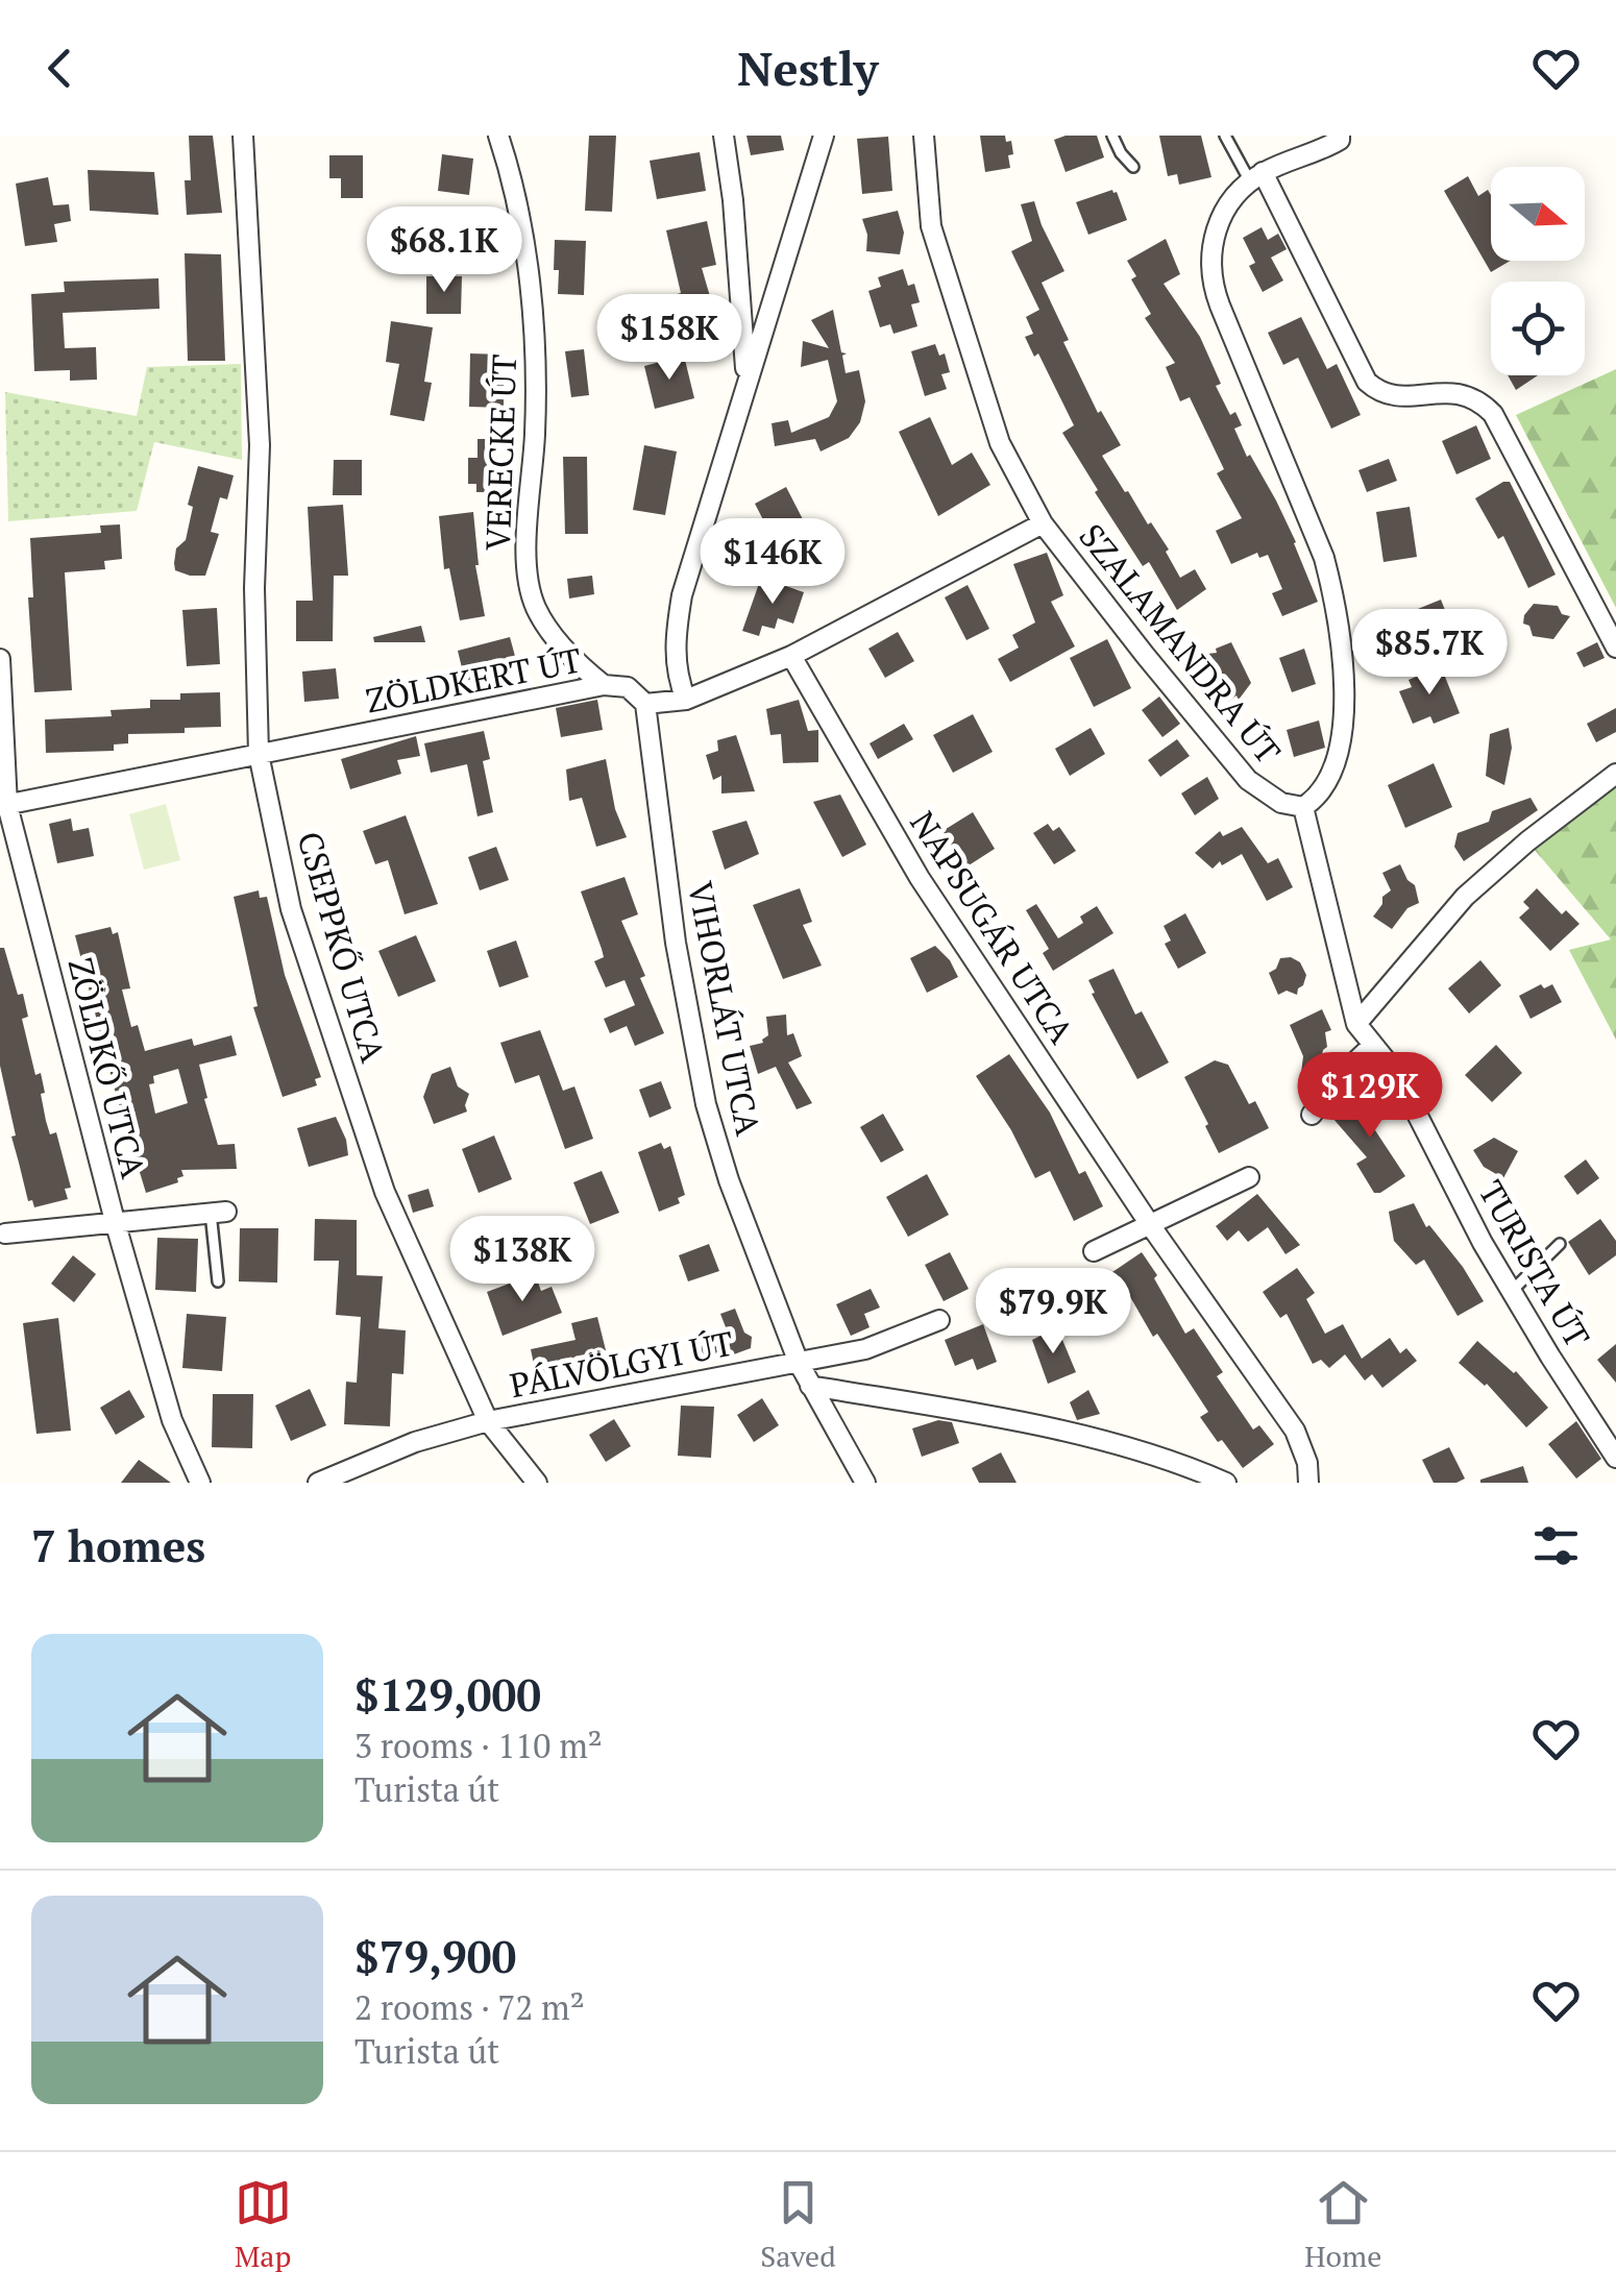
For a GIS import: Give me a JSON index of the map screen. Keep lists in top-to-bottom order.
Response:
{
  "streets": {
    "street": [
      "VERECKE ÚT",
      "SZALAMANDRA ÚT",
      "ZÖLDKERT ÚT",
      "NAPSUGÁR UTCA",
      "CSEPPKŐ UTCA",
      "VIHORLÁT UTCA",
      "ZÖLDKŐ UTCA",
      "TURISTA ÚT",
      "PÁLVÖLGYI ÚT"
    ]
  },
  "crossings": [
    ["VERECKE ÚT", "ZÖLDKERT ÚT"],
    ["SZALAMANDRA ÚT", "ZÖLDKERT ÚT"],
    ["SZALAMANDRA ÚT", "TURISTA ÚT"],
    ["ZÖLDKERT ÚT", "NAPSUGÁR UTCA"],
    ["ZÖLDKERT ÚT", "CSEPPKŐ UTCA"],
    ["ZÖLDKERT ÚT", "VIHORLÁT UTCA"],
    ["ZÖLDKERT ÚT", "ZÖLDKŐ UTCA"],
    ["CSEPPKŐ UTCA", "PÁLVÖLGYI ÚT"],
    ["VIHORLÁT UTCA", "PÁLVÖLGYI ÚT"]
  ],
  "north": "right",
  "page": {
    "header": "Nestly",
    "price": [
      "$68.1K",
      "$158K",
      "$146K",
      "$85.7K",
      "$129K",
      "$138K",
      "$79.9K"
    ],
    "heading": "7 homes",
    "list": [
      {
        "name": "$129,000",
        "note": "3 rooms · 110 m² · Turista út"
      },
      {
        "name": "$79,900",
        "note": "2 rooms · 72 m² · Turista út"
      }
    ],
    "tabs": ["Map", "Saved", "Home"]
  }
}
